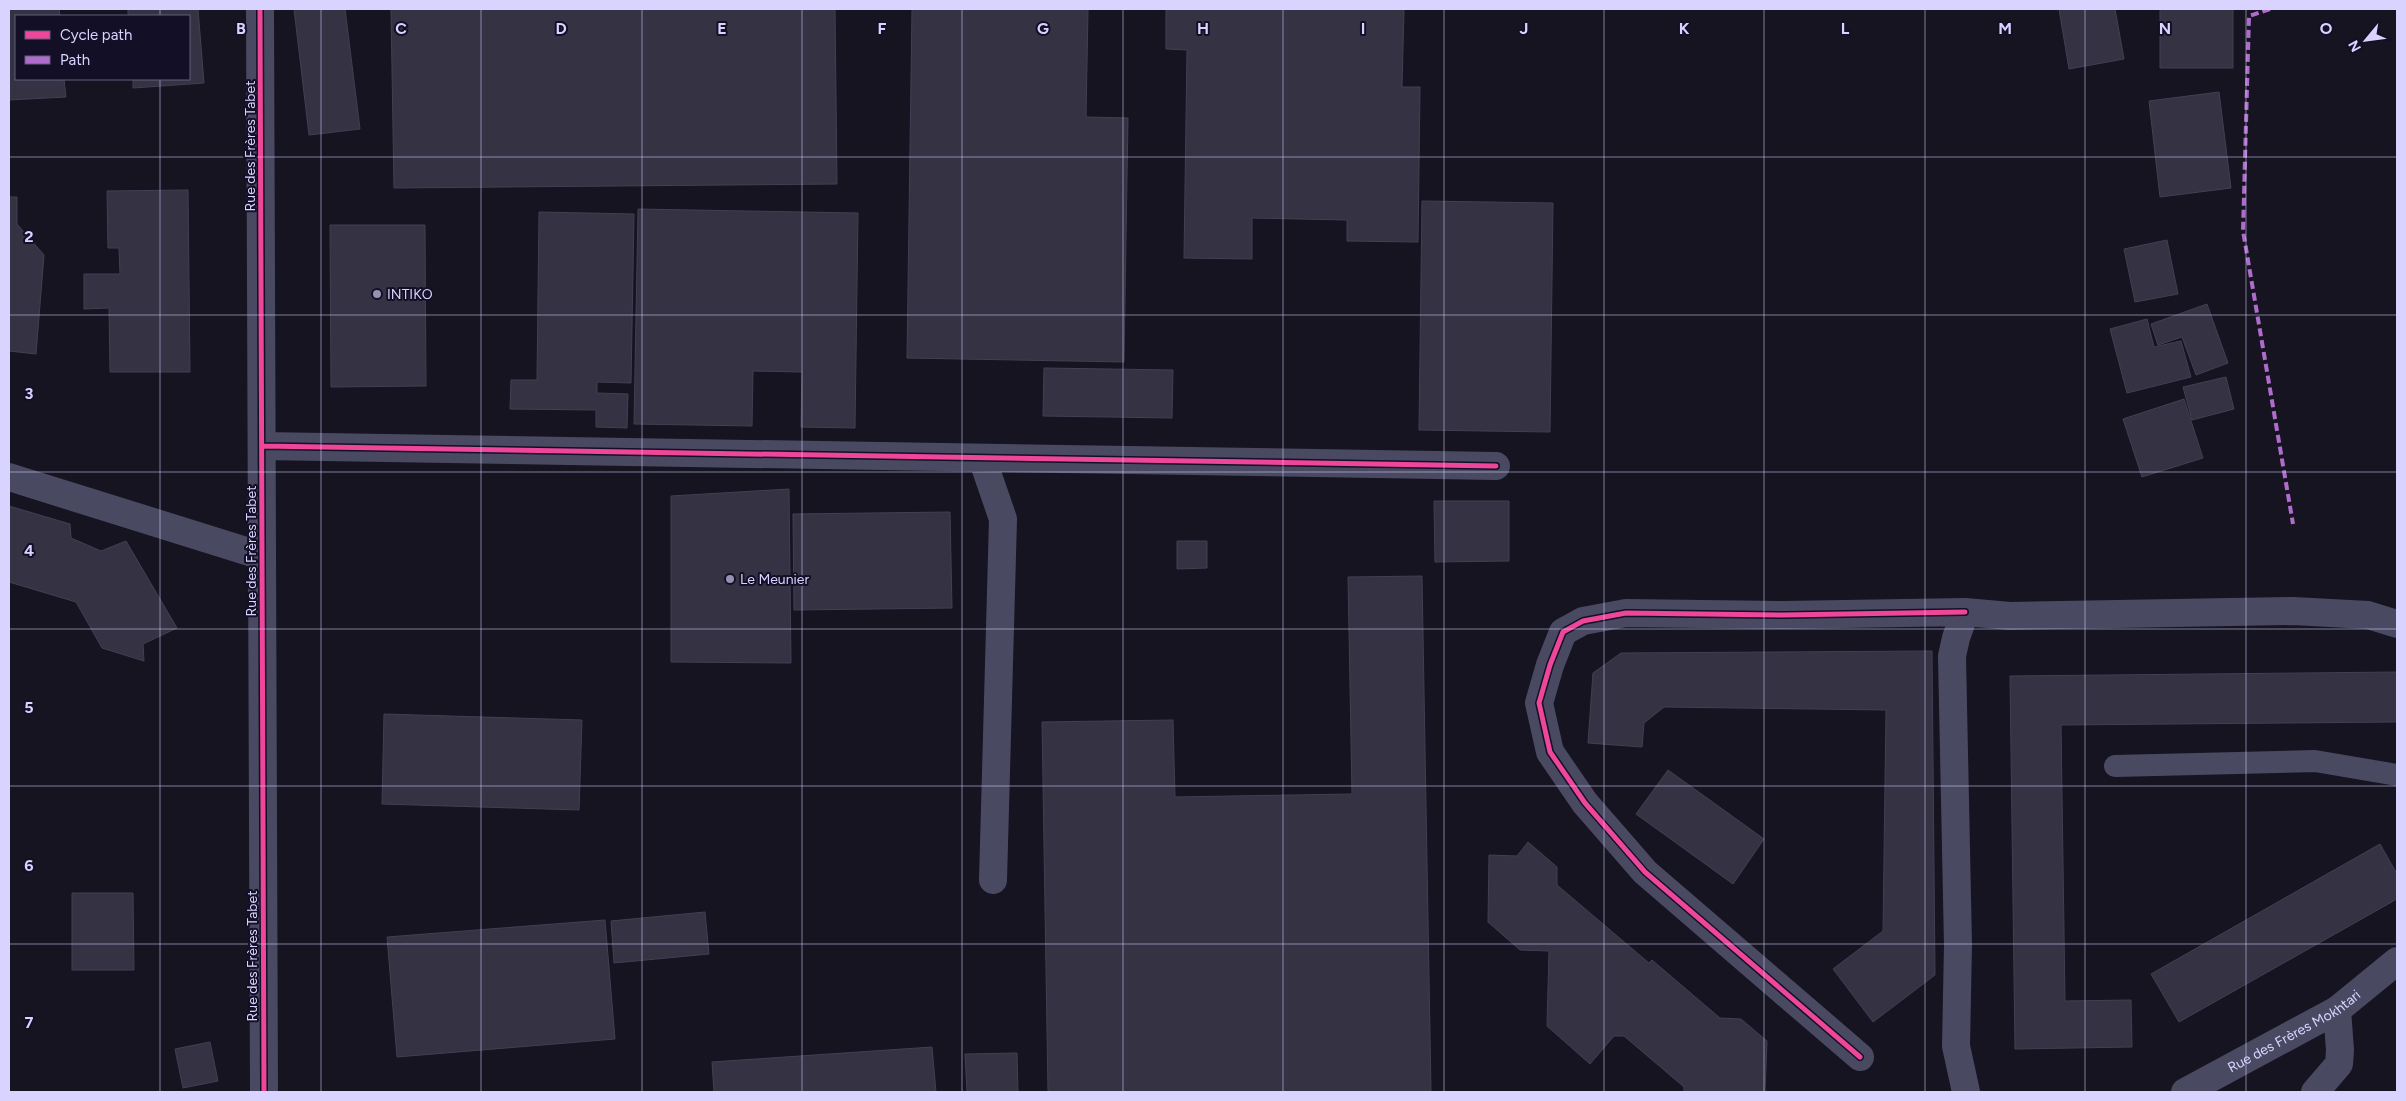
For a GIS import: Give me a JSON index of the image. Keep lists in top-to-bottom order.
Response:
{
  "streets": {
    "street": ["Rue des Frères Tabet", "Rue des Frères Mokhtari"]
  },
  "places": ["INTIKO", "Le Meunier"],
  "legend": ["Cycle path", "Path"],
  "north": "bottom left",
  "grid": {
    "columns": [
      "B",
      "C",
      "D",
      "E",
      "F",
      "G",
      "H",
      "I",
      "J",
      "K",
      "L",
      "M",
      "N",
      "O"
    ],
    "rows": [
      "2",
      "3",
      "4",
      "5",
      "6",
      "7"
    ]
  }
}
